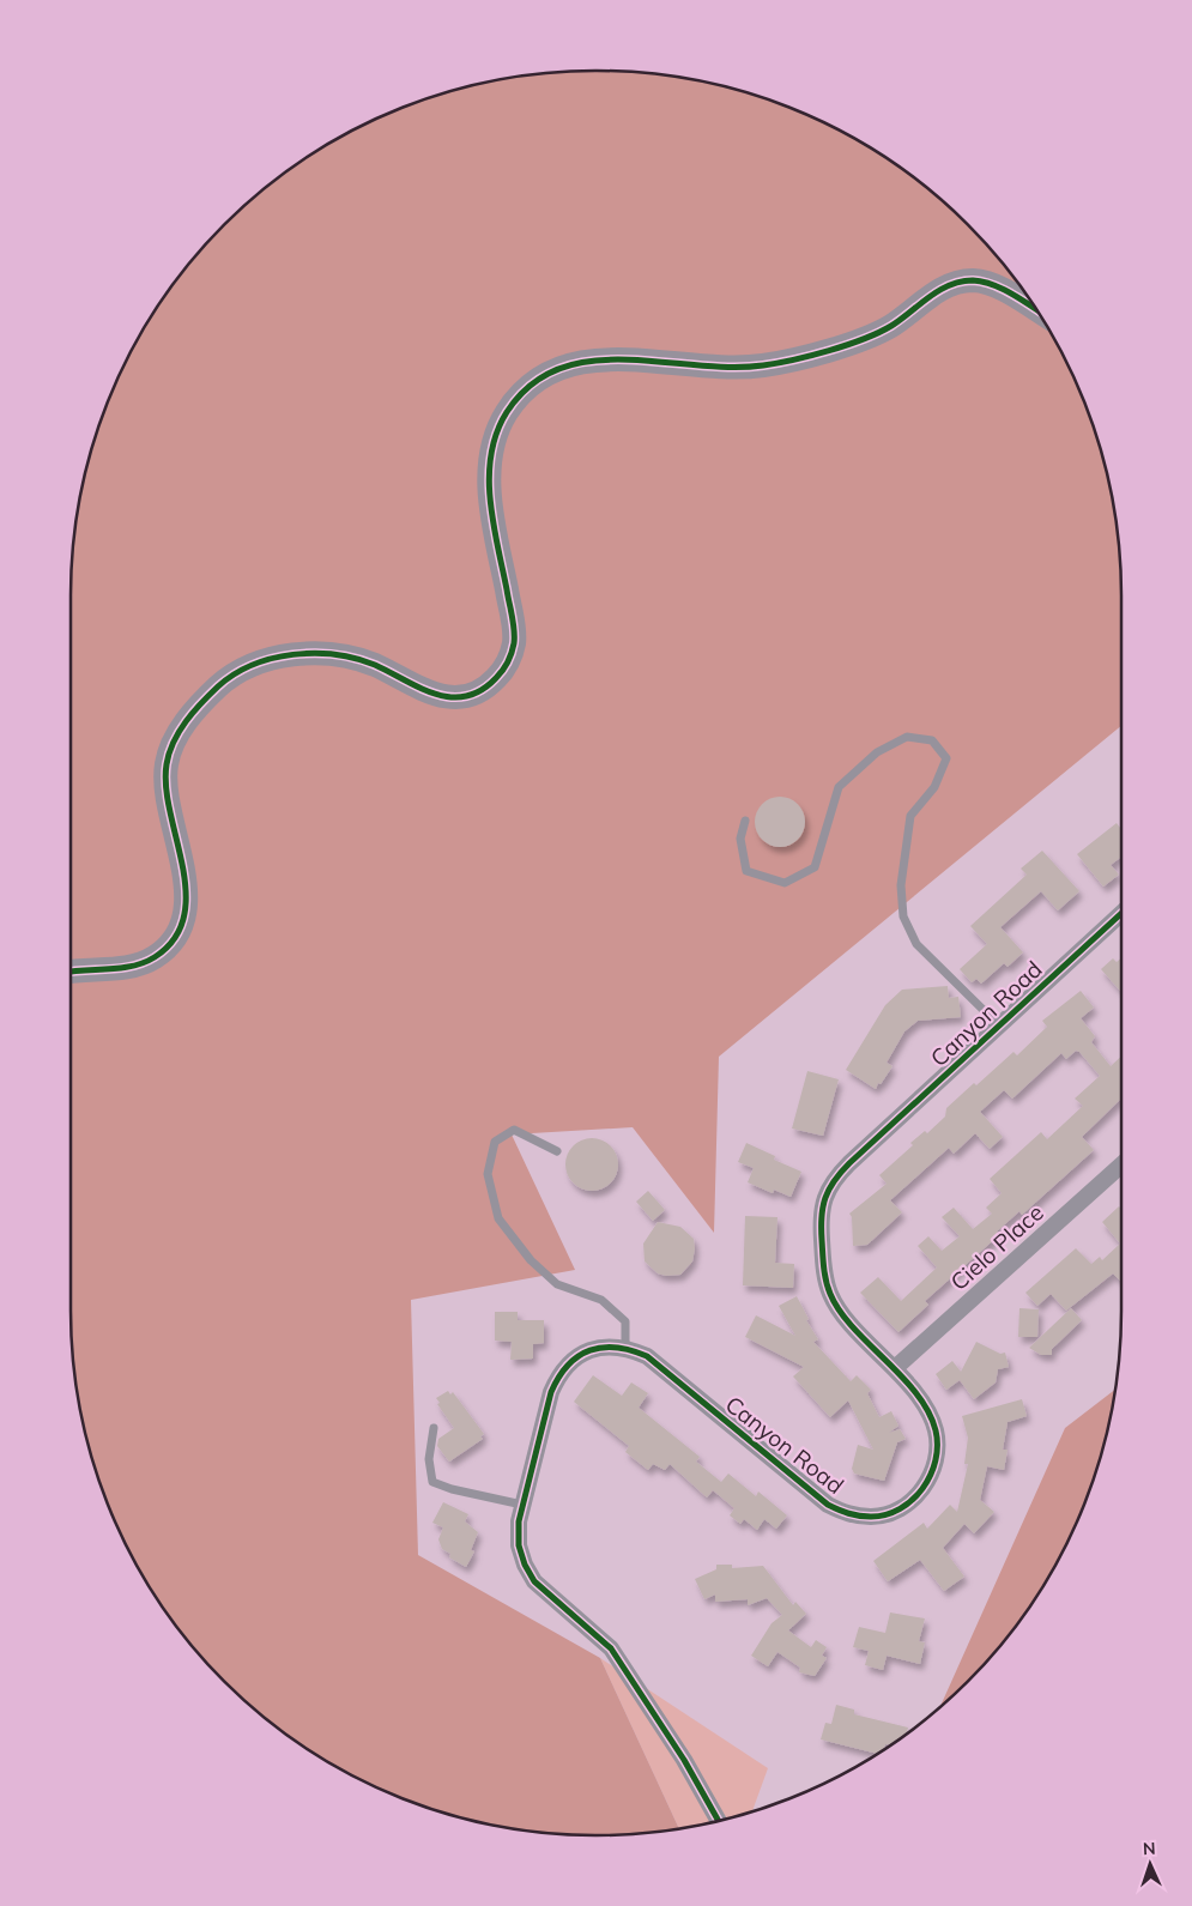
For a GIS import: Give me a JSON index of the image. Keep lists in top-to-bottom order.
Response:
{
  "streets": {
    "street": ["Canyon Road", "Cielo Place"]
  },
  "crossings": [
    ["Canyon Road", "Cielo Place"]
  ],
  "north": "top"
}
